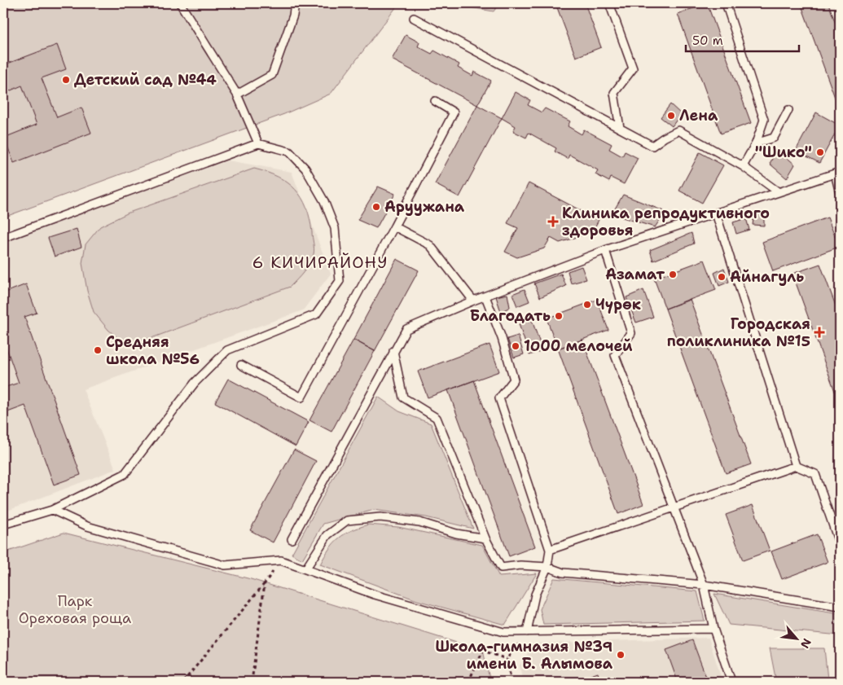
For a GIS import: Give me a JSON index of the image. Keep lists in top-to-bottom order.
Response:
{
  "districts": ["6 КИЧИРАЙОНУ"],
  "parks": ["Парк Ореховая роща"],
  "places": {
    "other": [
      "Детский сад №44",
      "Лена",
      "\"Шико\"",
      "Аруужана",
      "Азамат",
      "Айнагуль",
      "Чүрөк",
      "Благодать",
      "1000 мелочей",
      "Средняя школа №56",
      "Школа-гимназия №39 имени Б. Алымова"
    ],
    "health": ["Клиника репродуктивного здоровья", "Городская поликлиника №15"]
  },
  "scale_bar": "50 m",
  "north": "bottom right"
}
